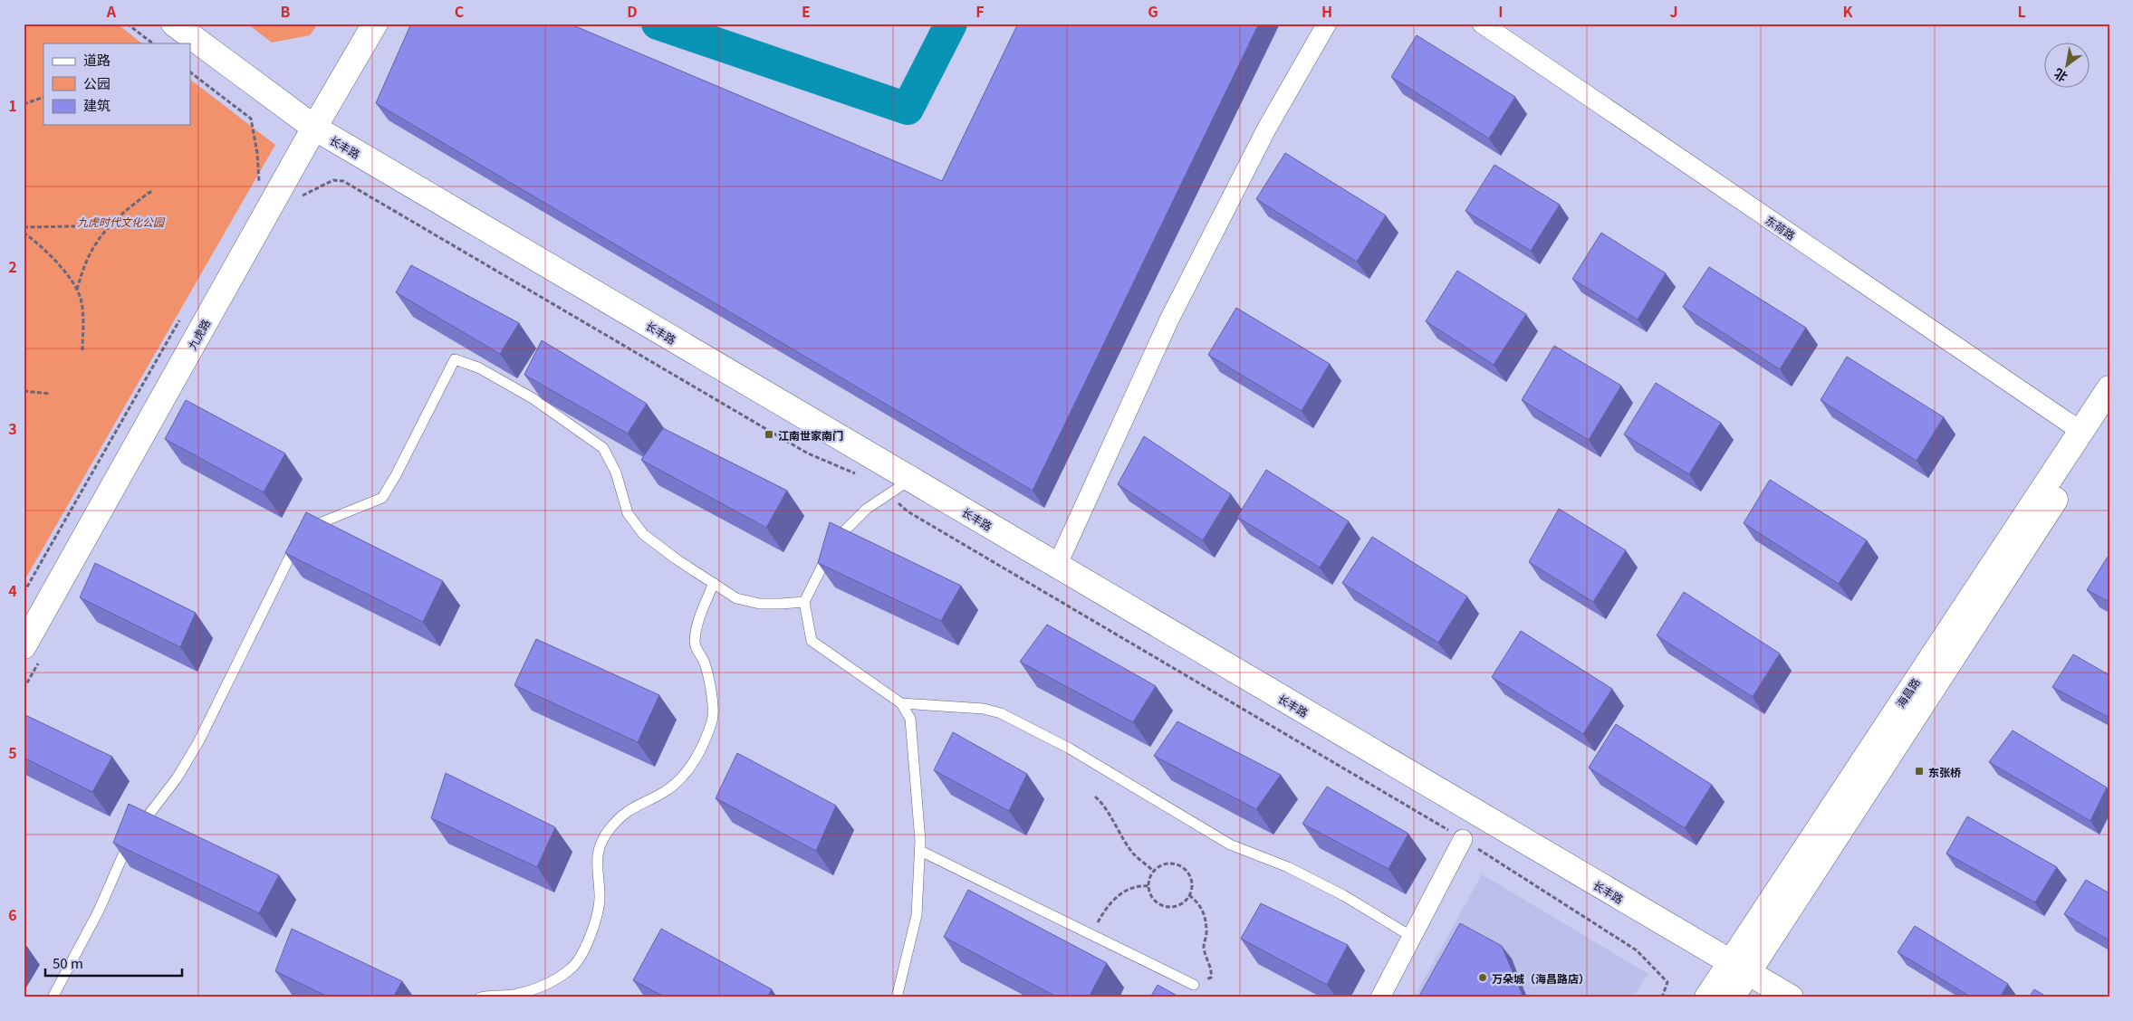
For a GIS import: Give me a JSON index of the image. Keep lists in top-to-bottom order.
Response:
{
  "streets": {
    "street": [
      "长丰路",
      "东荷路",
      "九虎路",
      "海昌路"
    ]
  },
  "crossings": [
    ["长丰路", "九虎路"],
    ["长丰路", "海昌路"],
    ["东荷路", "海昌路"]
  ],
  "parks": ["九虎时代文化公园"],
  "places": {
    "transit": ["江南世家南门", "东张桥"],
    "other": ["万朵城（海昌路店）"]
  },
  "legend": ["道路", "公园", "建筑"],
  "scale_bar": "50 m",
  "north": "bottom left",
  "grid": {
    "columns": [
      "A",
      "B",
      "C",
      "D",
      "E",
      "F",
      "G",
      "H",
      "I",
      "J",
      "K",
      "L"
    ],
    "rows": [
      "1",
      "2",
      "3",
      "4",
      "5",
      "6"
    ]
  }
}
